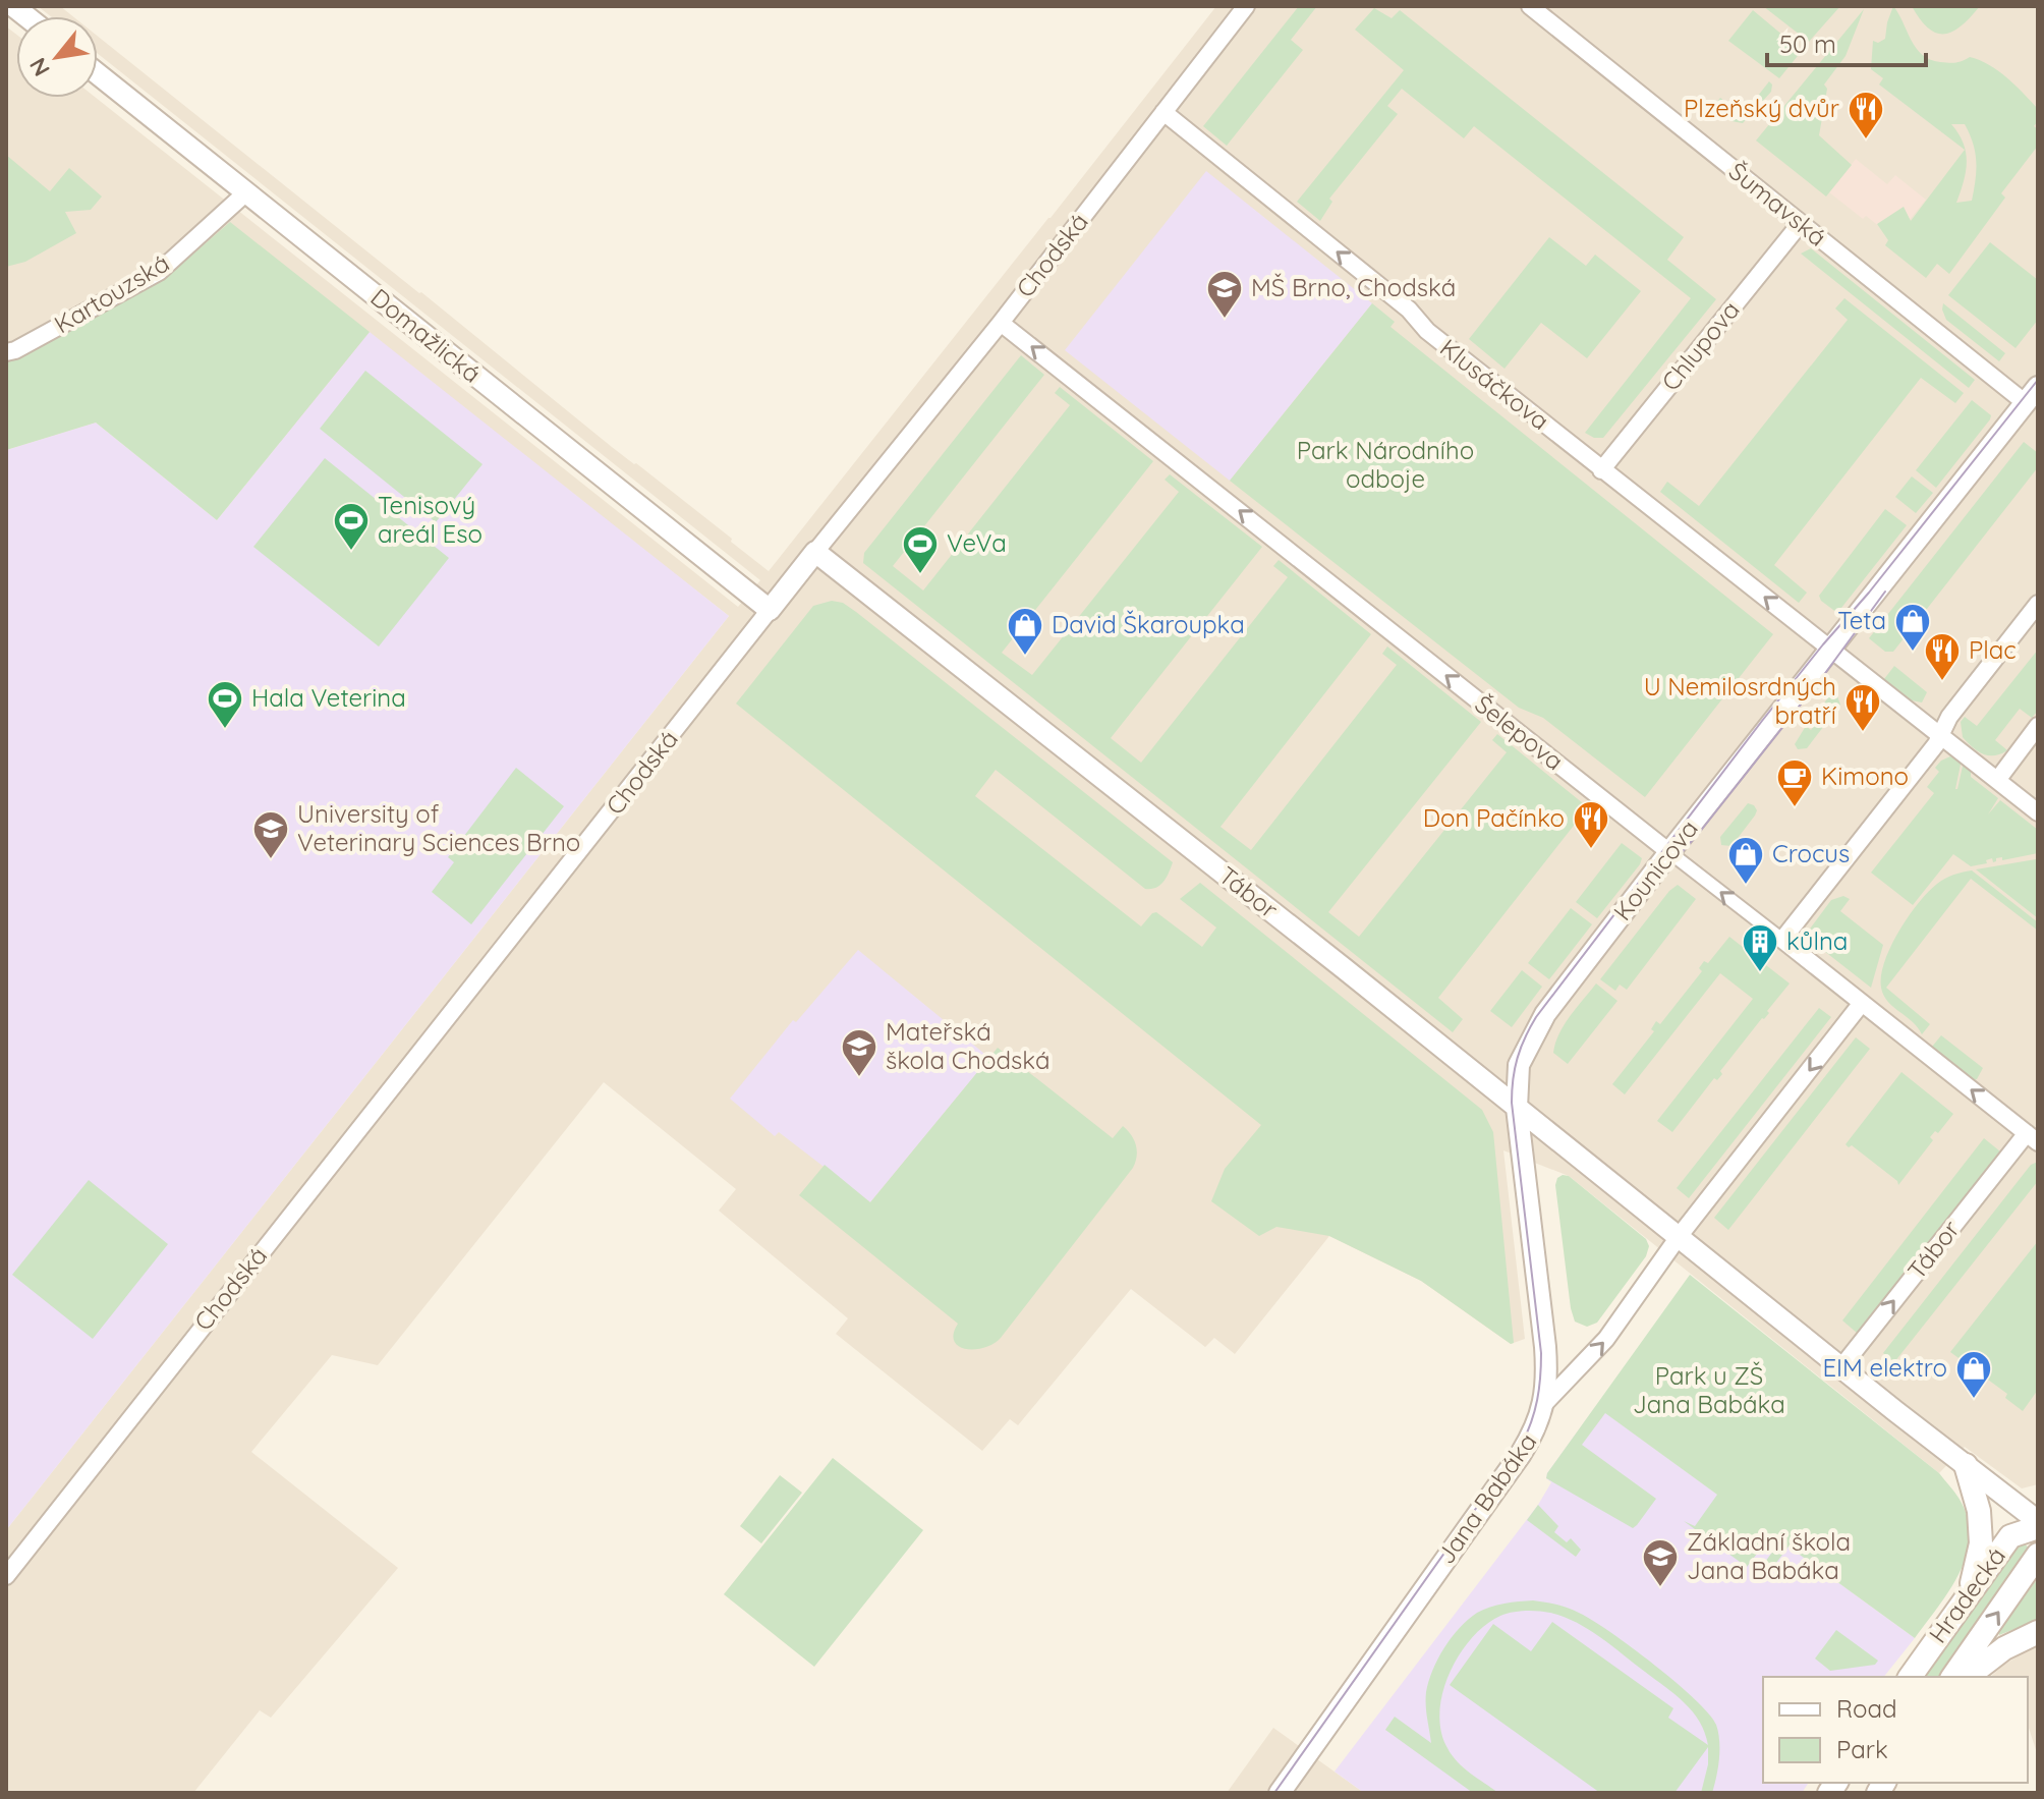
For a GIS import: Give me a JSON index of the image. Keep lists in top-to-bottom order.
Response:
{
  "streets": {
    "main road": ["Hradecká"],
    "street": [
      "Šumavská",
      "Chodská",
      "Kartouzská",
      "Domažlická",
      "Chlupova",
      "Klusáčkova",
      "Šelepova",
      "Kounicova",
      "Tábor",
      "Jana Babáka"
    ]
  },
  "crossings": [
    ["Šumavská", "Chlupova"],
    ["Šumavská", "Kounicova"],
    ["Chodská", "Domažlická"],
    ["Chodská", "Klusáčkova"],
    ["Chodská", "Šelepova"],
    ["Chodská", "Tábor"],
    ["Kartouzská", "Domažlická"],
    ["Chlupova", "Klusáčkova"],
    ["Klusáčkova", "Kounicova"],
    ["Šelepova", "Kounicova"],
    ["Šelepova", "Tábor"],
    ["Kounicova", "Tábor"],
    ["Kounicova", "Jana Babáka"],
    ["Tábor", "Jana Babáka"]
  ],
  "one_way": ["Klusáčkova", "Šelepova"],
  "parks": ["Park Národního odboje", "Park u ZŠ Jana Babáka"],
  "places": {
    "restaurant": [
      "Plzeňský dvůr",
      "Plac",
      "U Nemilosrdných bratří",
      "Don Pačínko"
    ],
    "school or university": [
      "MŠ Brno, Chodská",
      "University of Veterinary Sciences Brno",
      "Mateřská škola Chodská",
      "Základní škola Jana Babáka"
    ],
    "sports": ["Tenisový areál Eso", "VeVa", "Hala Veterina"],
    "shop": [
      "Teta",
      "David Škaroupka",
      "Crocus",
      "EIM elektro"
    ],
    "cafe": ["Kimono"],
    "building": ["kůlna"]
  },
  "legend": ["Road", "Park"],
  "scale_bar": "50 m",
  "north": "bottom left"
}
